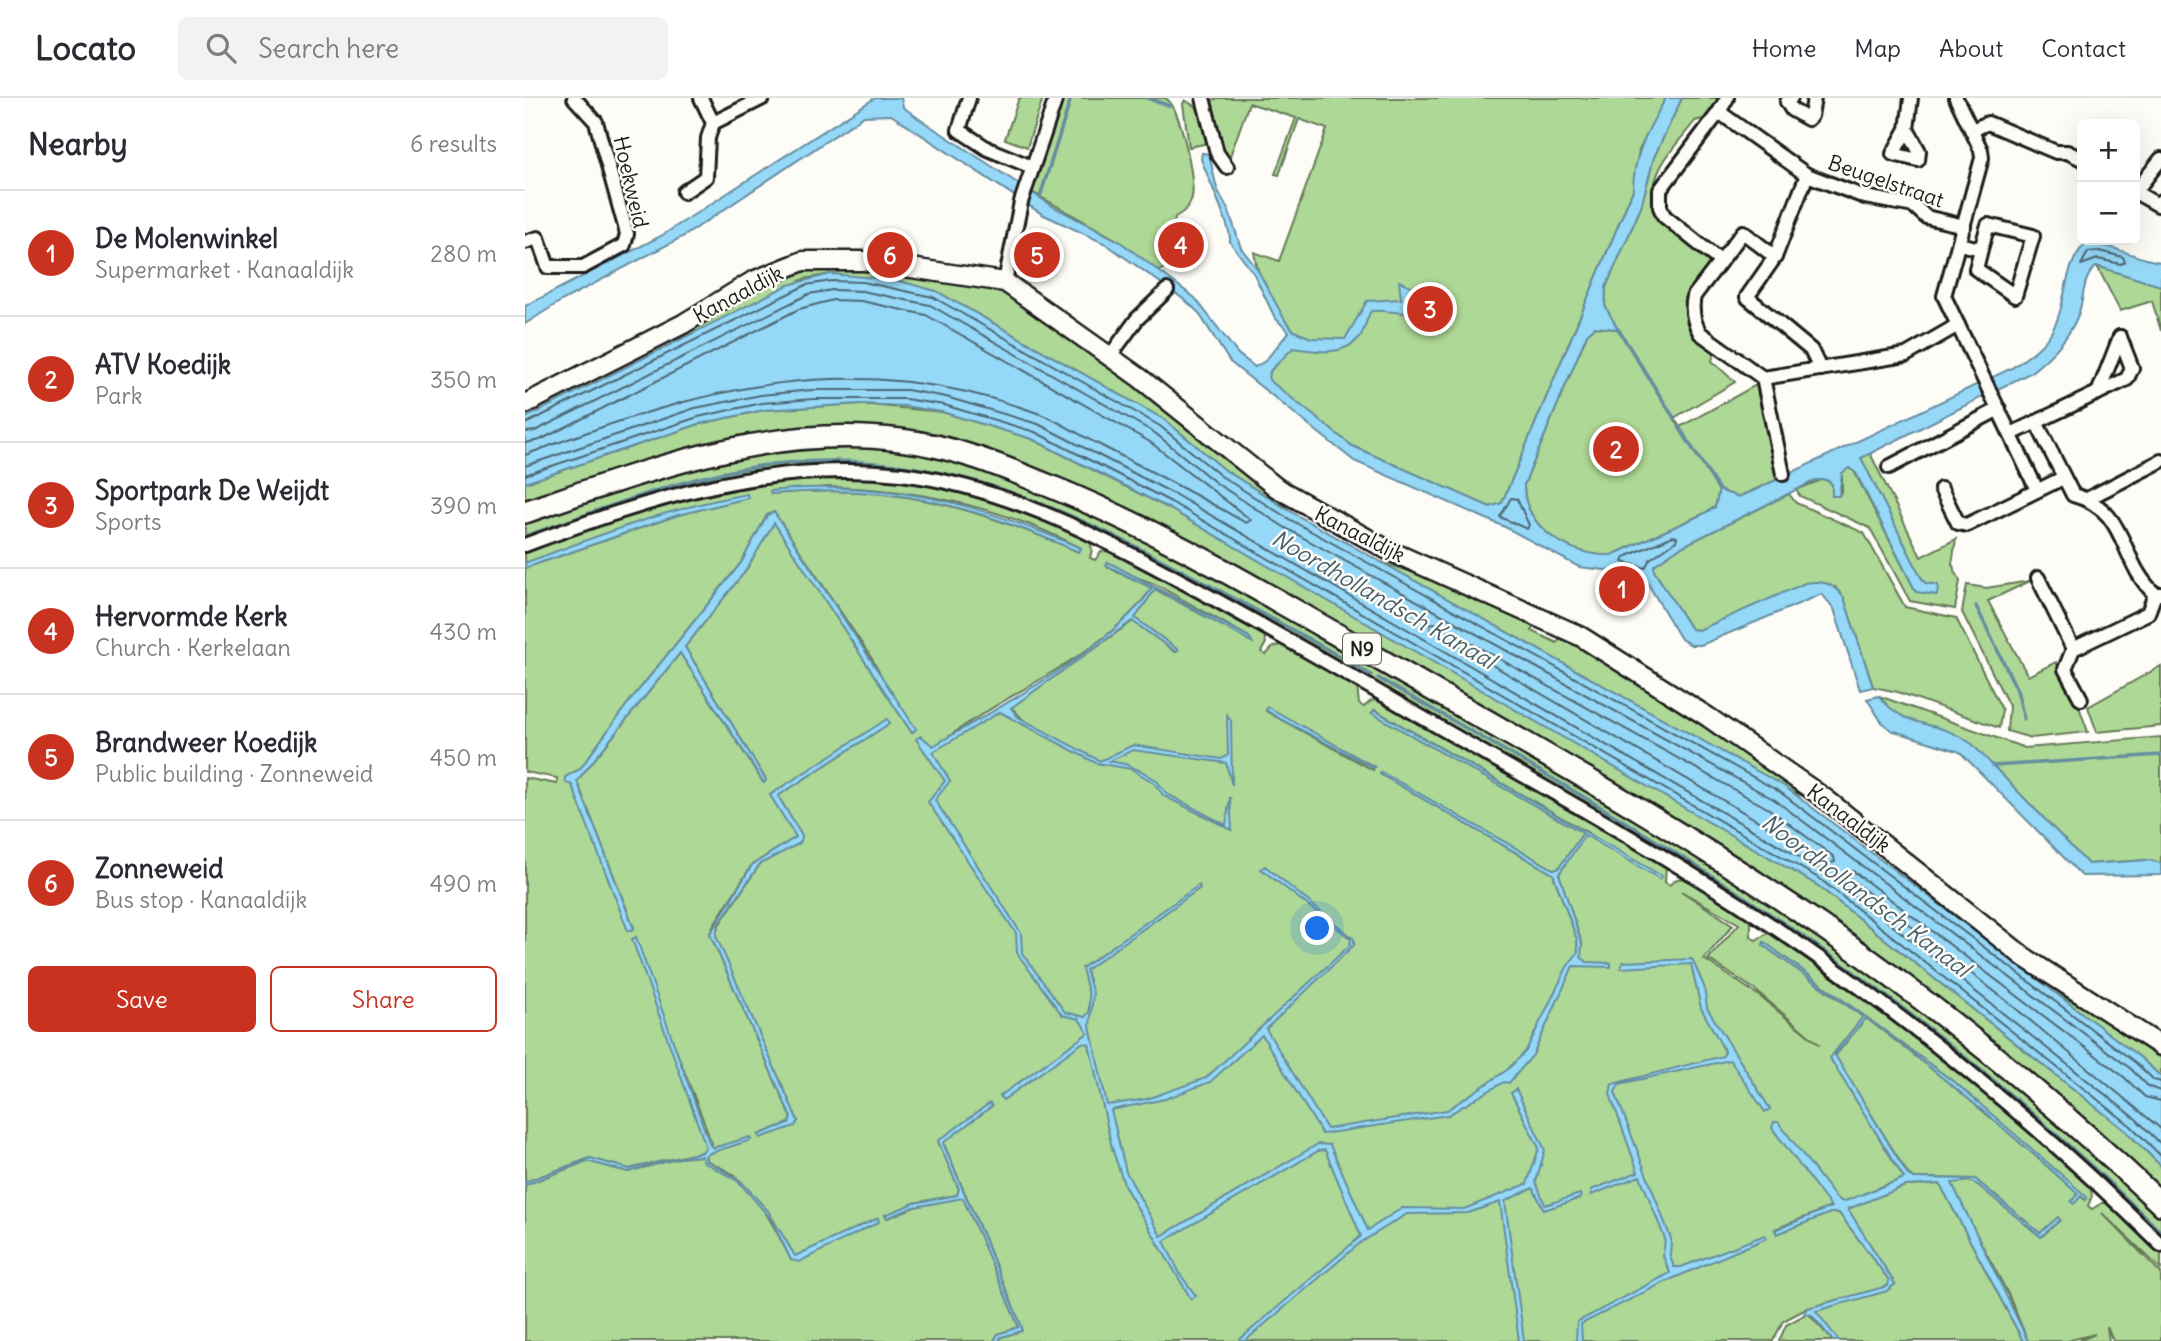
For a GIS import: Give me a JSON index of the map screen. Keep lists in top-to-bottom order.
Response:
{
  "streets": {
    "main road": ["N9"],
    "street": ["Beugelstraat", "Hoekweid", "Kanaaldijk"]
  },
  "water": ["Noordhollandsch Kanaal"],
  "page": {
    "header": "Locato",
    "search": "Search here",
    "nav": [
      "Home",
      "Map",
      "About",
      "Contact"
    ],
    "heading": ["Nearby", "6 results"],
    "map_buttons": ["+", "−"],
    "list": [
      {
        "mark": "1",
        "name": "De Molenwinkel",
        "note": "Supermarket · Kanaaldijk",
        "value": "280 m"
      },
      {
        "mark": "2",
        "name": "ATV Koedijk",
        "note": "Park",
        "value": "350 m"
      },
      {
        "mark": "3",
        "name": "Sportpark De Weijdt",
        "note": "Sports",
        "value": "390 m"
      },
      {
        "mark": "4",
        "name": "Hervormde Kerk",
        "note": "Church · Kerkelaan",
        "value": "430 m"
      },
      {
        "mark": "5",
        "name": "Brandweer Koedijk",
        "note": "Public building · Zonneweid",
        "value": "450 m"
      },
      {
        "mark": "6",
        "name": "Zonneweid",
        "note": "Bus stop · Kanaaldijk",
        "value": "490 m"
      }
    ],
    "pins": [
      "4",
      "5",
      "6",
      "3",
      "2",
      "1"
    ],
    "buttons": ["Save", "Share"]
  }
}
